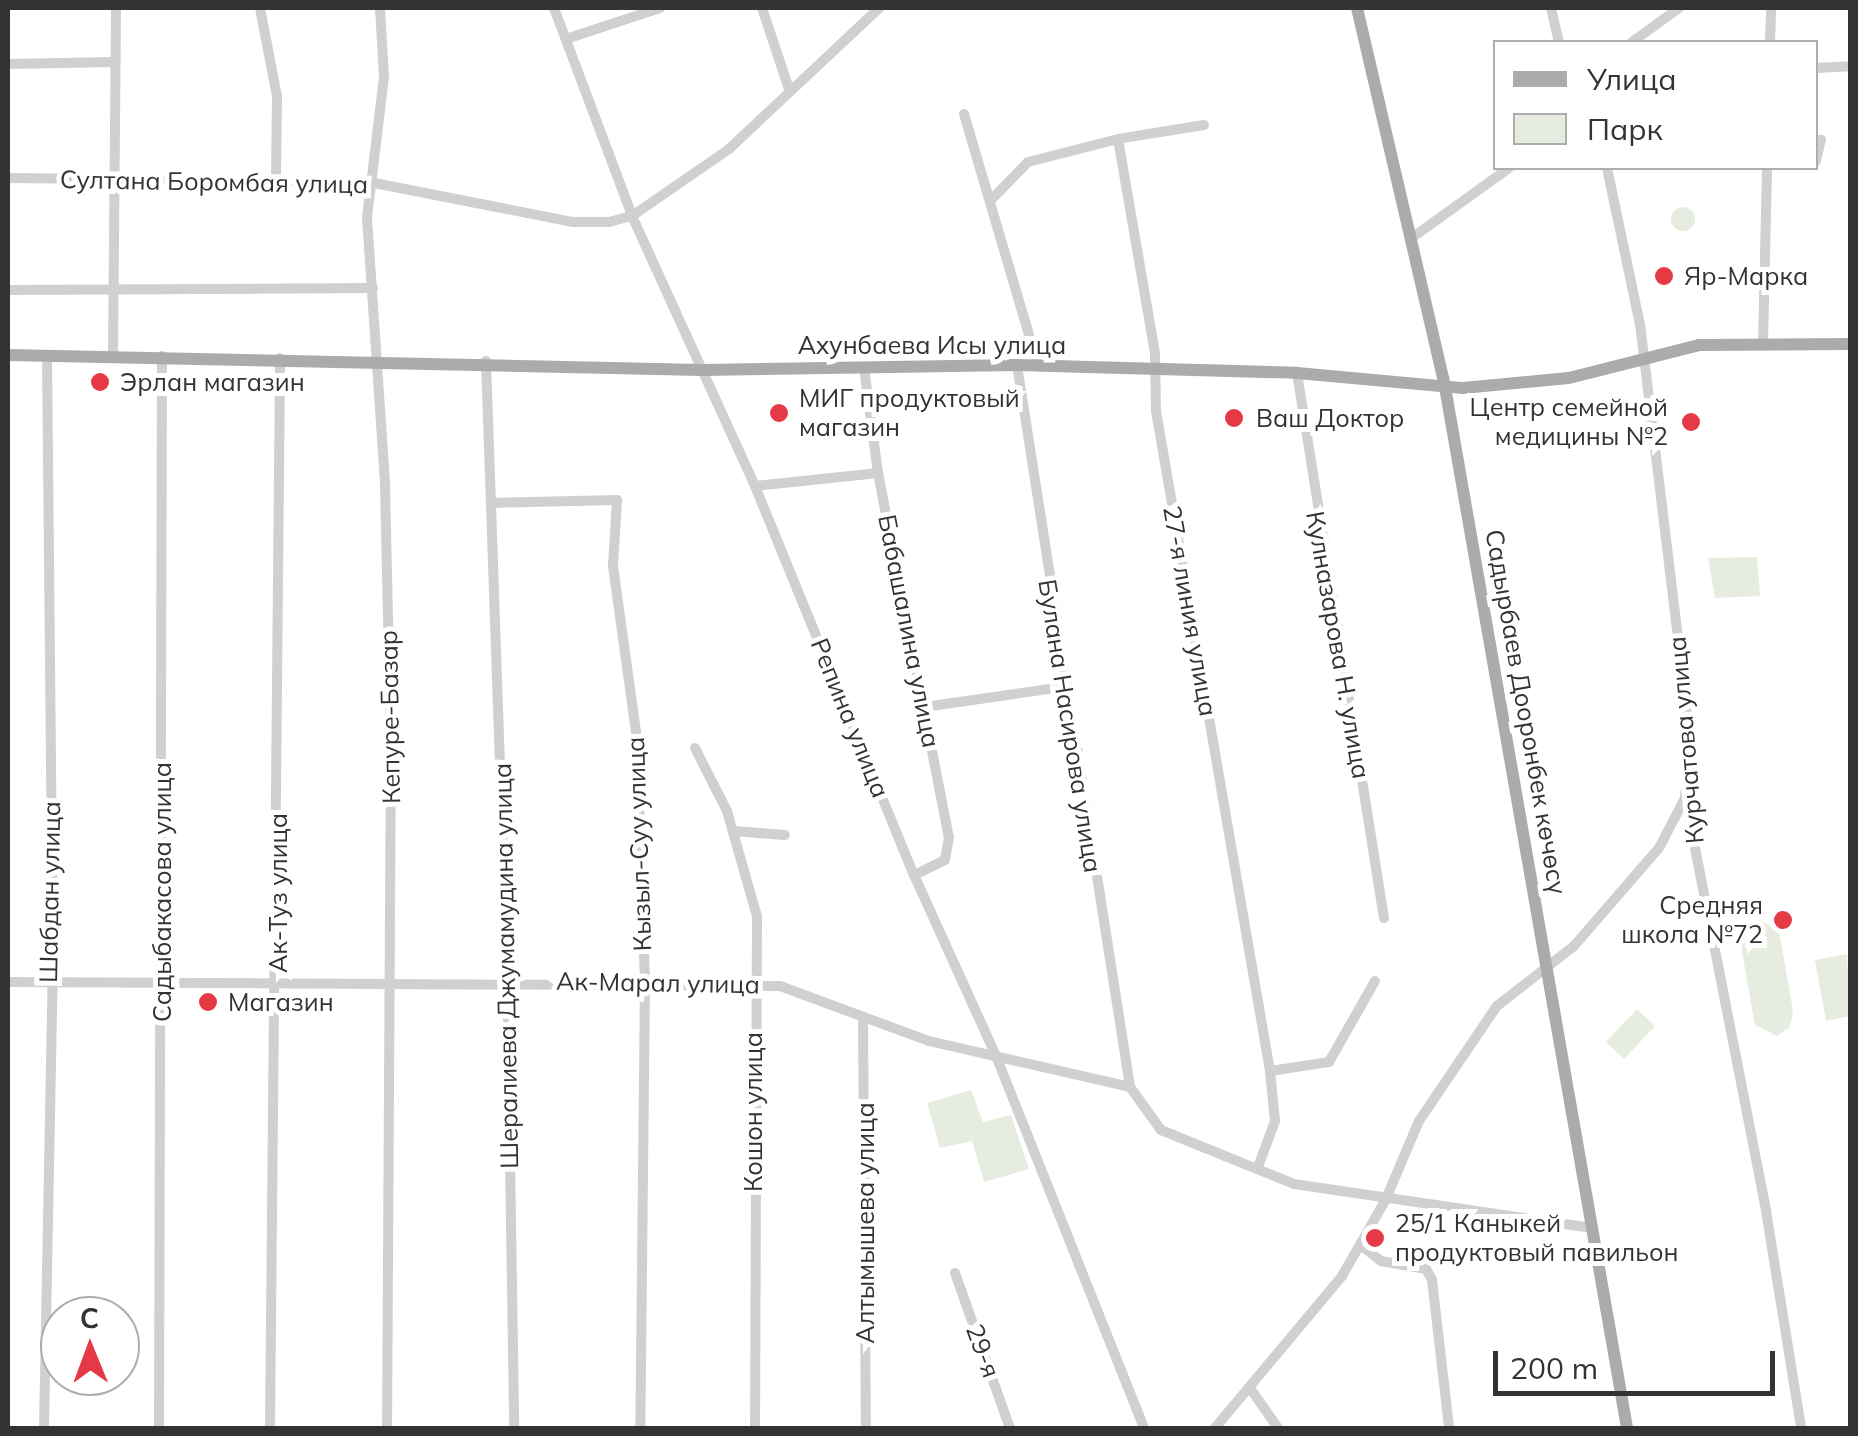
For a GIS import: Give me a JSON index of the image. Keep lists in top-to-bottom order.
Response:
{
  "streets": {
    "main road": ["Ахунбаева Исы улица", "Садырбаев Дооронбек көчөсү"],
    "street": [
      "Султана Боромбая улица",
      "27-я линия улица",
      "Бабашалина улица",
      "Кулназарова Н. улица",
      "Кепуре-Базар",
      "Репина улица",
      "Булана Насирова улица",
      "Курчатова улица",
      "Кызыл-Суу улица",
      "Шабдан улица",
      "Садыбакасова улица",
      "Ак-Туз улица",
      "Шералиева Джумамудина улица",
      "Ак-Марал улица",
      "Кошон улица",
      "Алтымышева улица",
      "29-я"
    ]
  },
  "crossings": [
    ["Султана Боромбая улица", "Кепуре-Базар"],
    ["Султана Боромбая улица", "Репина улица"],
    ["Ахунбаева Исы улица", "27-я линия улица"],
    ["Ахунбаева Исы улица", "Бабашалина улица"],
    ["Ахунбаева Исы улица", "Кулназарова Н. улица"],
    ["Ахунбаева Исы улица", "Садырбаев Дооронбек көчөсү"],
    ["Ахунбаева Исы улица", "Кепуре-Базар"],
    ["Ахунбаева Исы улица", "Репина улица"],
    ["Ахунбаева Исы улица", "Булана Насирова улица"],
    ["Ахунбаева Исы улица", "Курчатова улица"],
    ["Ахунбаева Исы улица", "Шабдан улица"],
    ["Ахунбаева Исы улица", "Садыбакасова улица"],
    ["Ахунбаева Исы улица", "Ак-Туз улица"],
    ["Ахунбаева Исы улица", "Шералиева Джумамудина улица"],
    ["Бабашалина улица", "Репина улица"],
    ["Кепуре-Базар", "Ак-Марал улица"],
    ["Репина улица", "Ак-Марал улица"],
    ["Булана Насирова улица", "Ак-Марал улица"],
    ["Кызыл-Суу улица", "Шералиева Джумамудина улица"],
    ["Кызыл-Суу улица", "Ак-Марал улица"],
    ["Шабдан улица", "Ак-Марал улица"],
    ["Садыбакасова улица", "Ак-Марал улица"],
    ["Ак-Туз улица", "Ак-Марал улица"],
    ["Шералиева Джумамудина улица", "Ак-Марал улица"],
    ["Ак-Марал улица", "Кошон улица"],
    ["Ак-Марал улица", "Алтымышева улица"]
  ],
  "places": [
    "Яр-Марка",
    "Эрлан магазин",
    "МИГ продуктовый магазин",
    "Ваш Доктор",
    "Центр семейной медицины №2",
    "Средняя школа №72",
    "Магазин",
    "25/1 Каныкей продуктовый павильон"
  ],
  "legend": ["Улица", "Парк"],
  "scale_bar": "200 m",
  "north": "top"
}
